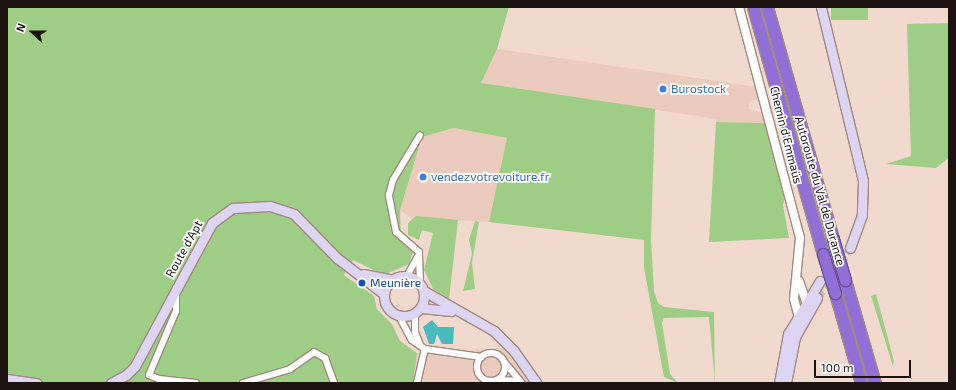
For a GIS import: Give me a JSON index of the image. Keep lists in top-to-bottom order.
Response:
{
  "streets": {
    "highway": ["Autoroute du Val de Durance"],
    "main road": ["Route d'Apt"],
    "street": ["Chemin d'Emmaüs"]
  },
  "places": ["Burostock", "vendezvotrevoiture.fr", "Meunière"],
  "scale_bar": "100 m",
  "north": "left"
}
